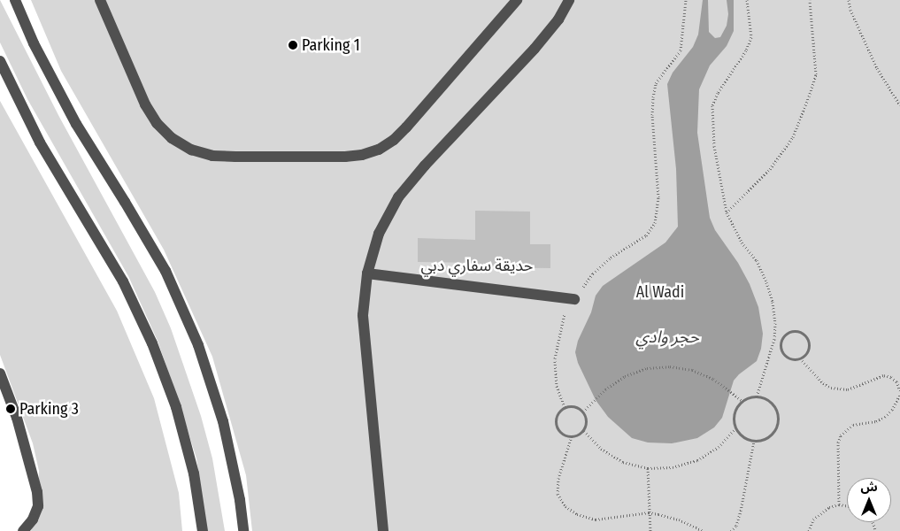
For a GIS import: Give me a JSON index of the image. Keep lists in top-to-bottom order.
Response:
{
  "water": ["حجر وادي"],
  "parks": ["حديقة سفاري دبي", "Al Wadi"],
  "places": ["Parking 1", "Parking 3"],
  "north": "top"
}
